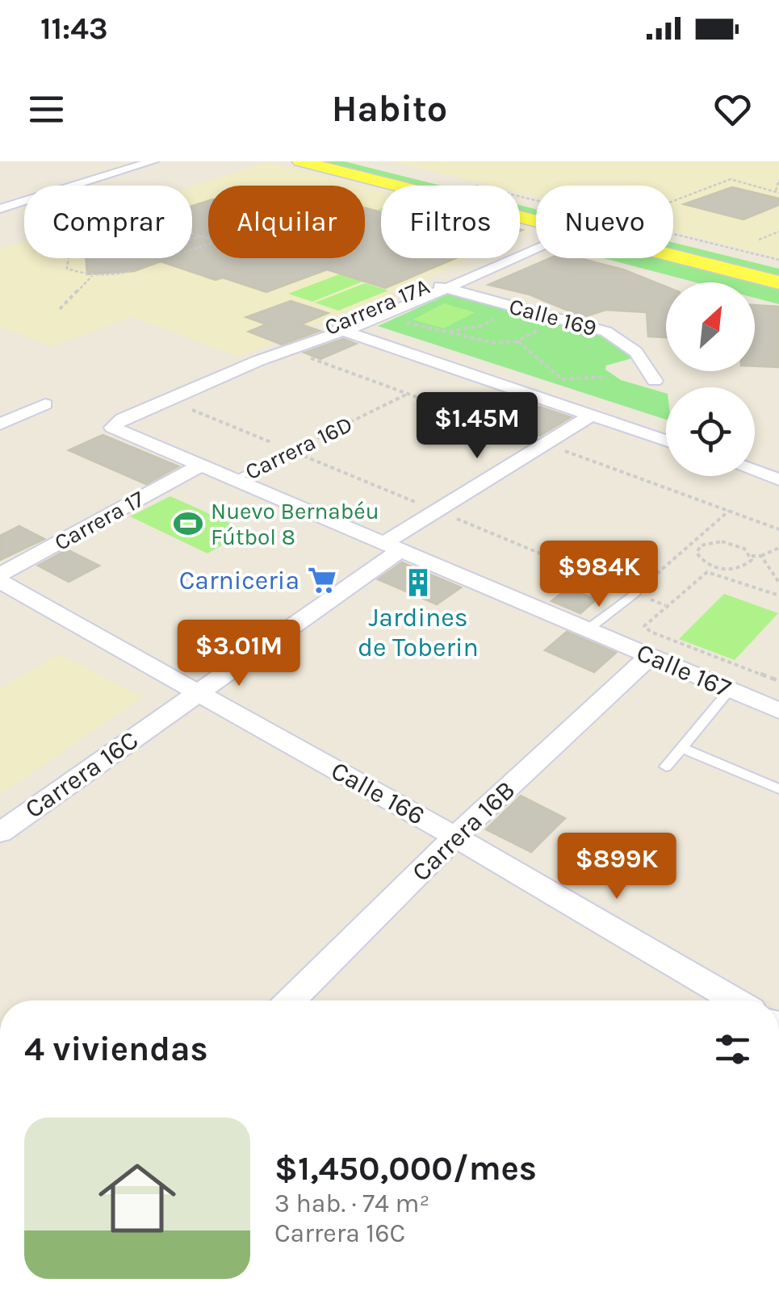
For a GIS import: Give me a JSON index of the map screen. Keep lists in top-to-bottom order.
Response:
{
  "streets": {
    "street": [
      "Carrera 17A",
      "Calle 169",
      "Carrera 17",
      "Calle 167",
      "Carrera 16C",
      "Calle 166",
      "Carrera 16B"
    ],
    "lane": ["Carrera 16D"]
  },
  "crossings": [
    ["Carrera 17A", "Calle 169"],
    ["Carrera 17A", "Calle 167"],
    ["Carrera 16D", "Calle 167"],
    ["Carrera 17", "Calle 167"],
    ["Calle 167", "Carrera 16C"],
    ["Calle 167", "Carrera 16B"],
    ["Carrera 16C", "Calle 166"],
    ["Calle 166", "Carrera 16B"]
  ],
  "places": {
    "sports": ["Nuevo Bernabéu Fútbol 8"],
    "supermarket": ["Carniceria"],
    "building": ["Jardines de Toberin"]
  },
  "north": "top right",
  "page": {
    "status": "11:43",
    "header": "Habito",
    "chip": [
      "Comprar",
      "Alquilar",
      "Filtros",
      "Nuevo"
    ],
    "price": [
      "$1.45M",
      "$984K",
      "$3.01M",
      "$899K"
    ],
    "heading": "4 viviendas",
    "list": [
      {
        "name": "$1,450,000/mes",
        "note": "3 hab. · 74 m² · Carrera 16C"
      }
    ]
  }
}
